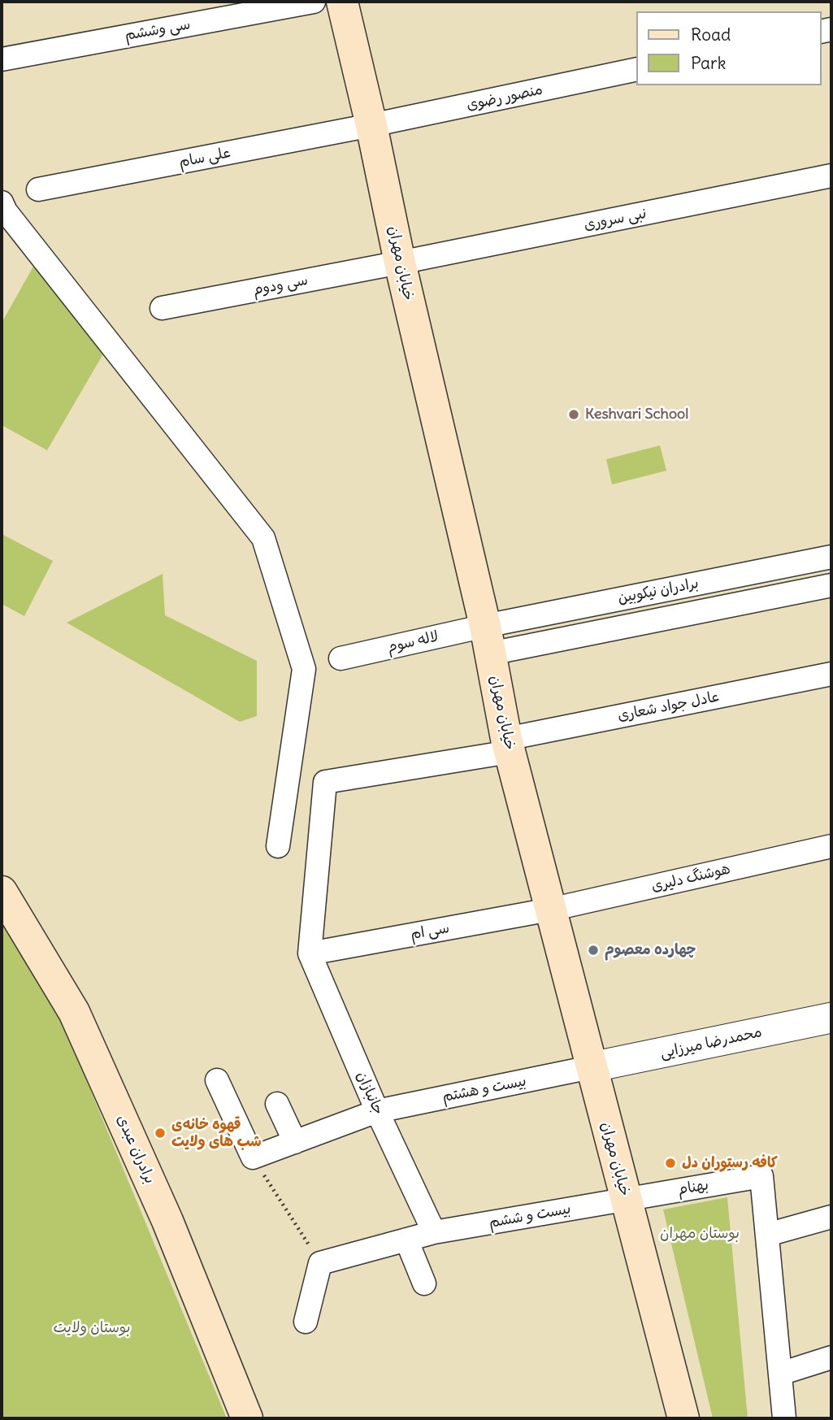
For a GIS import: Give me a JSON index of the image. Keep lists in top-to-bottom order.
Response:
{
  "streets": {
    "main road": ["خیابان مهران", "برادران عبدی"],
    "street": [
      "سی وششم",
      "منصور رضوی",
      "علی سام",
      "نبی سروری",
      "سی ودوم",
      "برادران نیکوبین",
      "لاله سوم",
      "عادل جواد شعاری",
      "هوشنگ دلیری",
      "سی ام",
      "محمدرضا میرزایی",
      "بیست و هشتم",
      "جانبازان",
      "بهنام",
      "بیست و ششم"
    ]
  },
  "crossings": [
    ["منصور رضوی", "علی سام"],
    ["منصور رضوی", "خیابان مهران"],
    ["علی سام", "خیابان مهران"],
    ["نبی سروری", "خیابان مهران"],
    ["نبی سروری", "سی ودوم"],
    ["خیابان مهران", "سی ودوم"],
    ["خیابان مهران", "برادران نیکوبین"],
    ["خیابان مهران", "لاله سوم"],
    ["خیابان مهران", "عادل جواد شعاری"],
    ["خیابان مهران", "هوشنگ دلیری"],
    ["خیابان مهران", "سی ام"],
    ["خیابان مهران", "محمدرضا میرزایی"],
    ["خیابان مهران", "بیست و هشتم"],
    ["خیابان مهران", "بهنام"],
    ["خیابان مهران", "بیست و ششم"],
    ["برادران نیکوبین", "لاله سوم"],
    ["عادل جواد شعاری", "سی ام"],
    ["عادل جواد شعاری", "جانبازان"],
    ["هوشنگ دلیری", "سی ام"],
    ["سی ام", "جانبازان"],
    ["محمدرضا میرزایی", "بیست و هشتم"],
    ["بیست و هشتم", "جانبازان"],
    ["جانبازان", "بیست و ششم"],
    ["بهنام", "بیست و ششم"]
  ],
  "parks": ["بوستان مهران", "بوستان ولایت"],
  "places": [
    "Keshvari School",
    "چهارده معصوم",
    "قهوه خانه‌ی شب های ولایت",
    "کافه رستوران دل"
  ],
  "legend": ["Road", "Park"]
}
